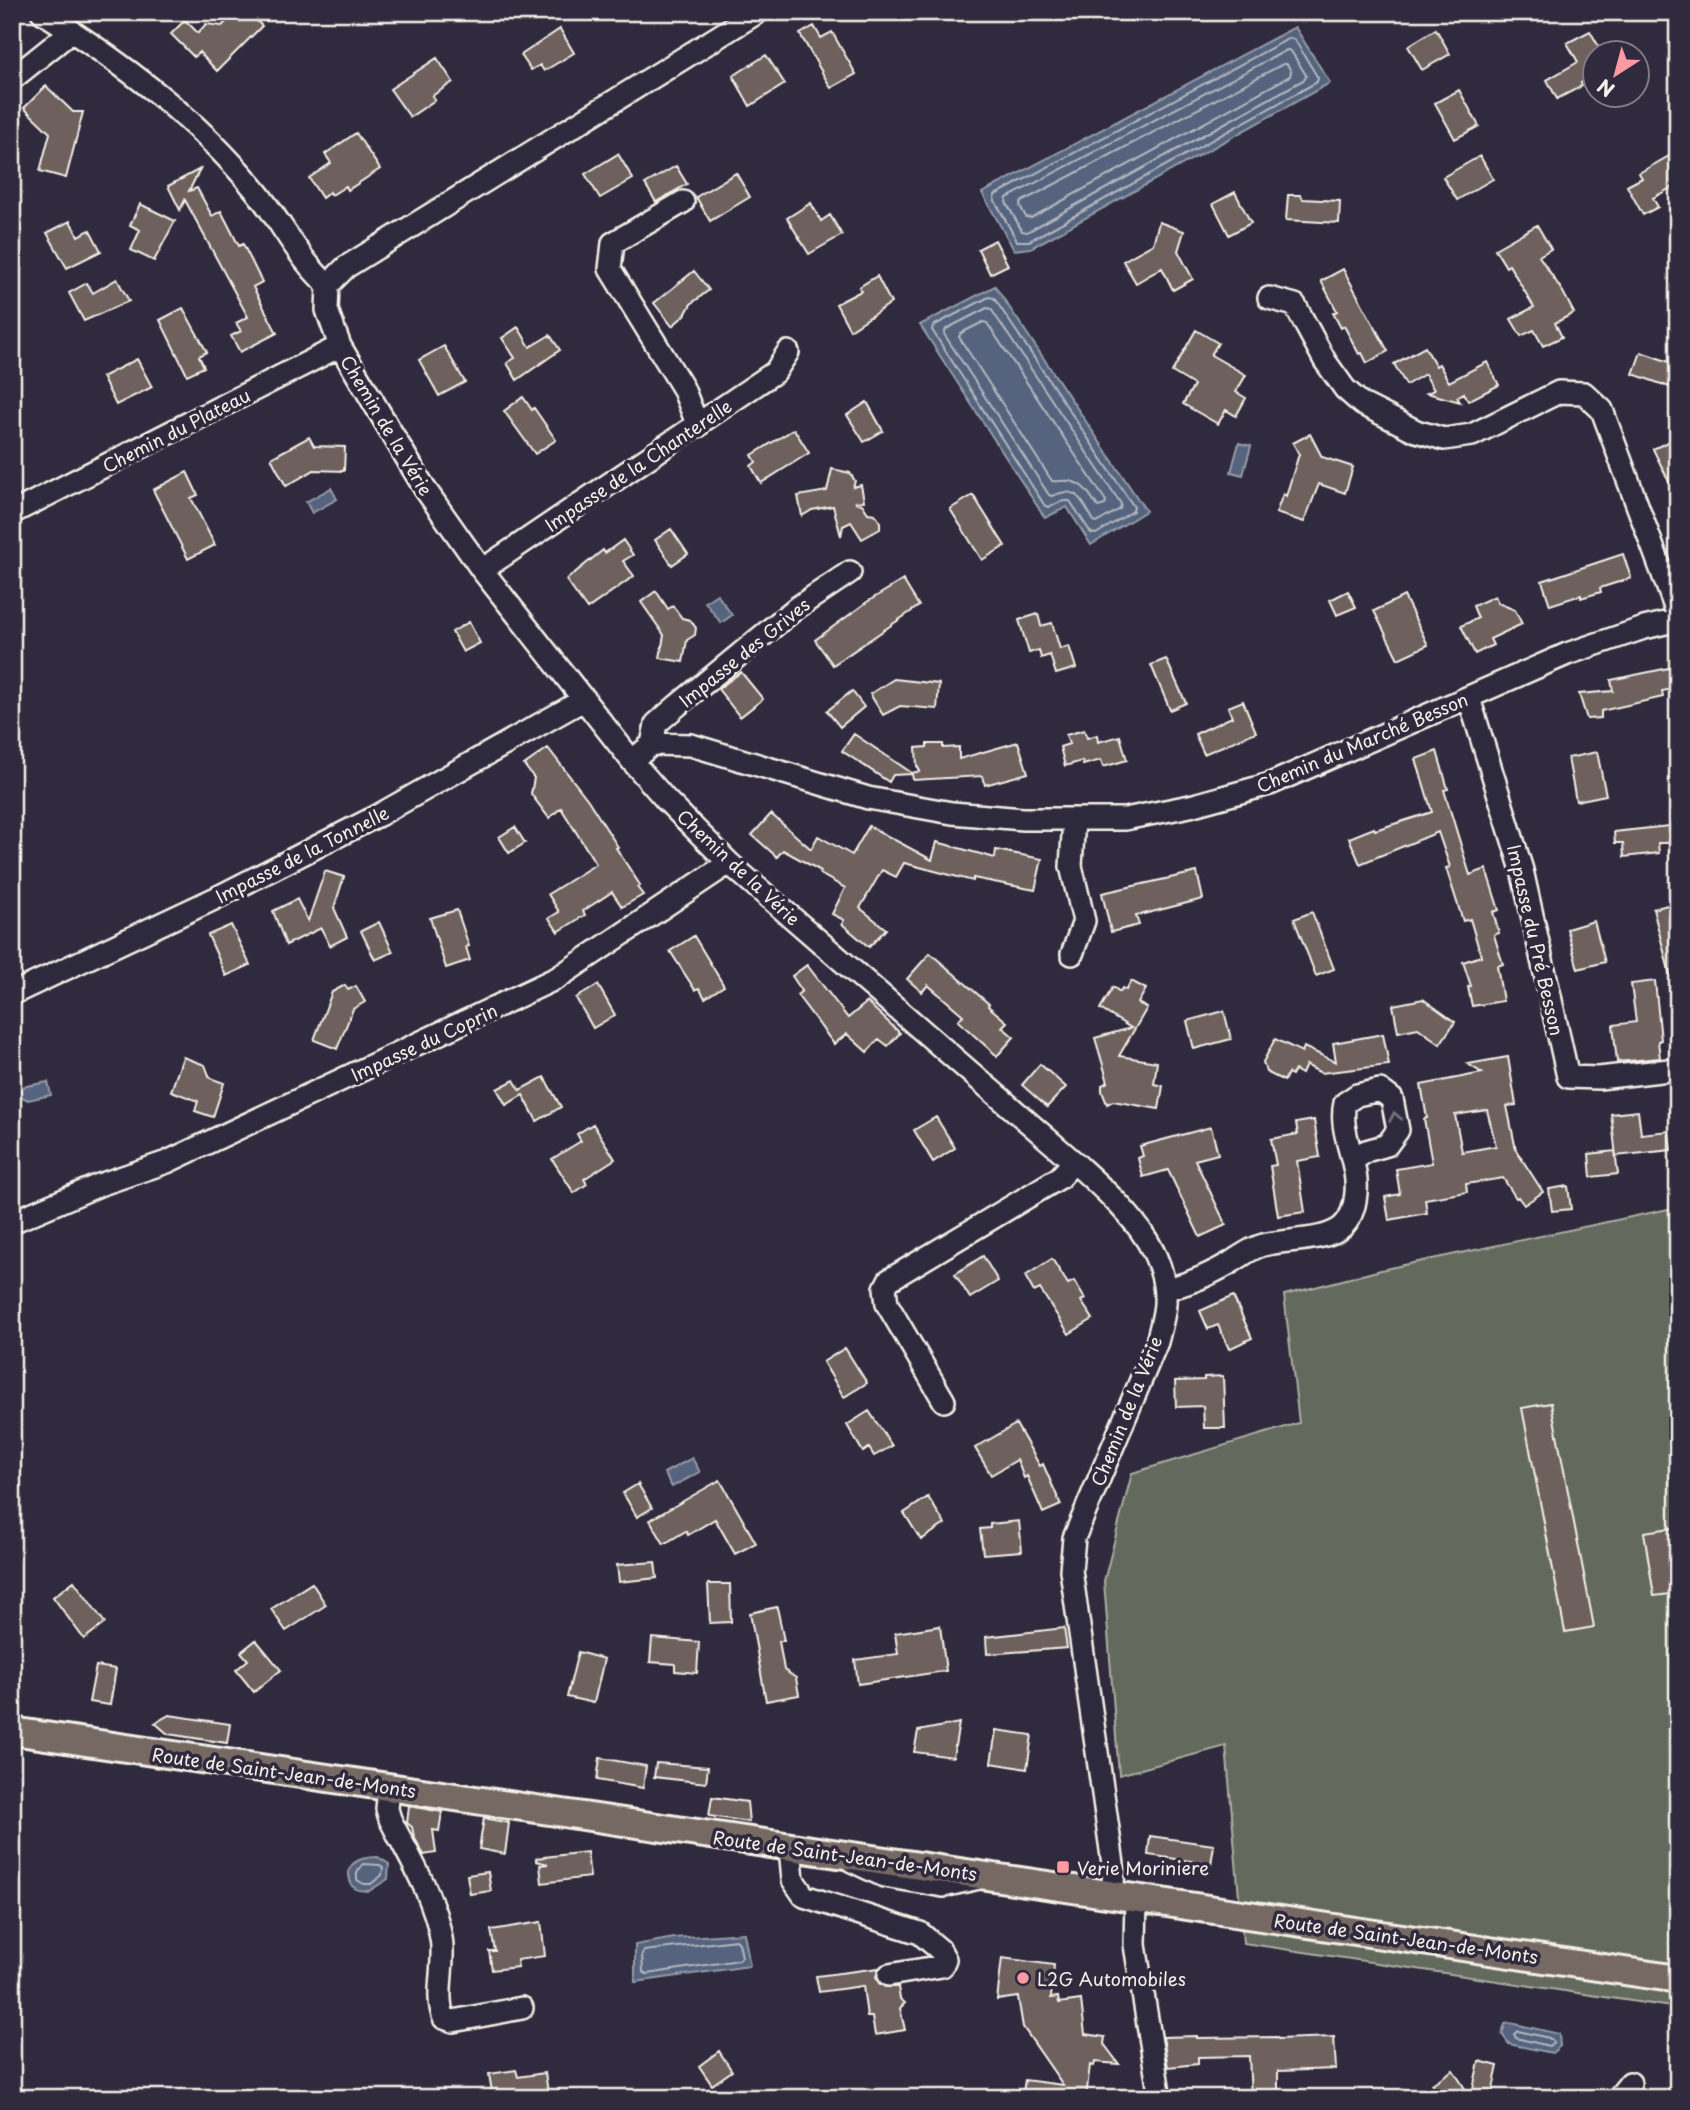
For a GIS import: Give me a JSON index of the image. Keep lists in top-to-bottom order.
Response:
{
  "streets": {
    "main road": ["Route de Saint-Jean-de-Monts"],
    "street": [
      "Chemin de la Vérie",
      "Chemin du Plateau",
      "Impasse de la Chanterelle",
      "Impasse des Grives",
      "Chemin du Marché Besson",
      "Impasse de la Tonnelle",
      "Impasse du Pré Besson",
      "Impasse du Coprin"
    ]
  },
  "crossings": [
    ["Chemin de la Vérie", "Chemin du Plateau"],
    ["Chemin de la Vérie", "Impasse de la Chanterelle"],
    ["Chemin de la Vérie", "Impasse de la Tonnelle"],
    ["Chemin de la Vérie", "Impasse du Coprin"],
    ["Chemin de la Vérie", "Route de Saint-Jean-de-Monts"],
    ["Impasse des Grives", "Chemin du Marché Besson"],
    ["Chemin du Marché Besson", "Impasse du Pré Besson"]
  ],
  "places": {
    "transit": ["Verie Moriniere"],
    "other": ["L2G Automobiles"]
  },
  "north": "bottom left"
}
